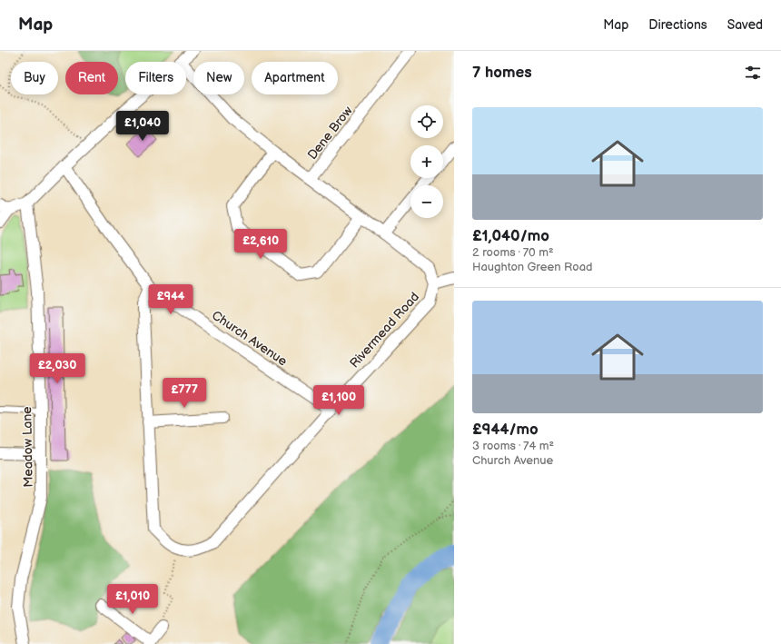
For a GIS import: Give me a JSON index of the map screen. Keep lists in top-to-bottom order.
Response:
{
  "streets": {
    "street": [
      "Dene Brow",
      "Rivermead Road",
      "Church Avenue",
      "Meadow Lane"
    ]
  },
  "crossings": [
    ["Rivermead Road", "Church Avenue"]
  ],
  "page": {
    "header": "Map",
    "nav": ["Map", "Directions", "Saved"],
    "heading": "7 homes",
    "chip": [
      "Buy",
      "Rent",
      "Filters",
      "New",
      "Apartment"
    ],
    "list": [
      {
        "name": "£1,040/mo",
        "note": "2 rooms · 70 m² · Haughton Green Road"
      },
      {
        "name": "£944/mo",
        "note": "3 rooms · 74 m² · Church Avenue"
      }
    ],
    "map_buttons": ["+", "−"],
    "price": [
      "£1,040",
      "£2,610",
      "£944",
      "£2,030",
      "£777",
      "£1,100",
      "£1,010"
    ]
  }
}
